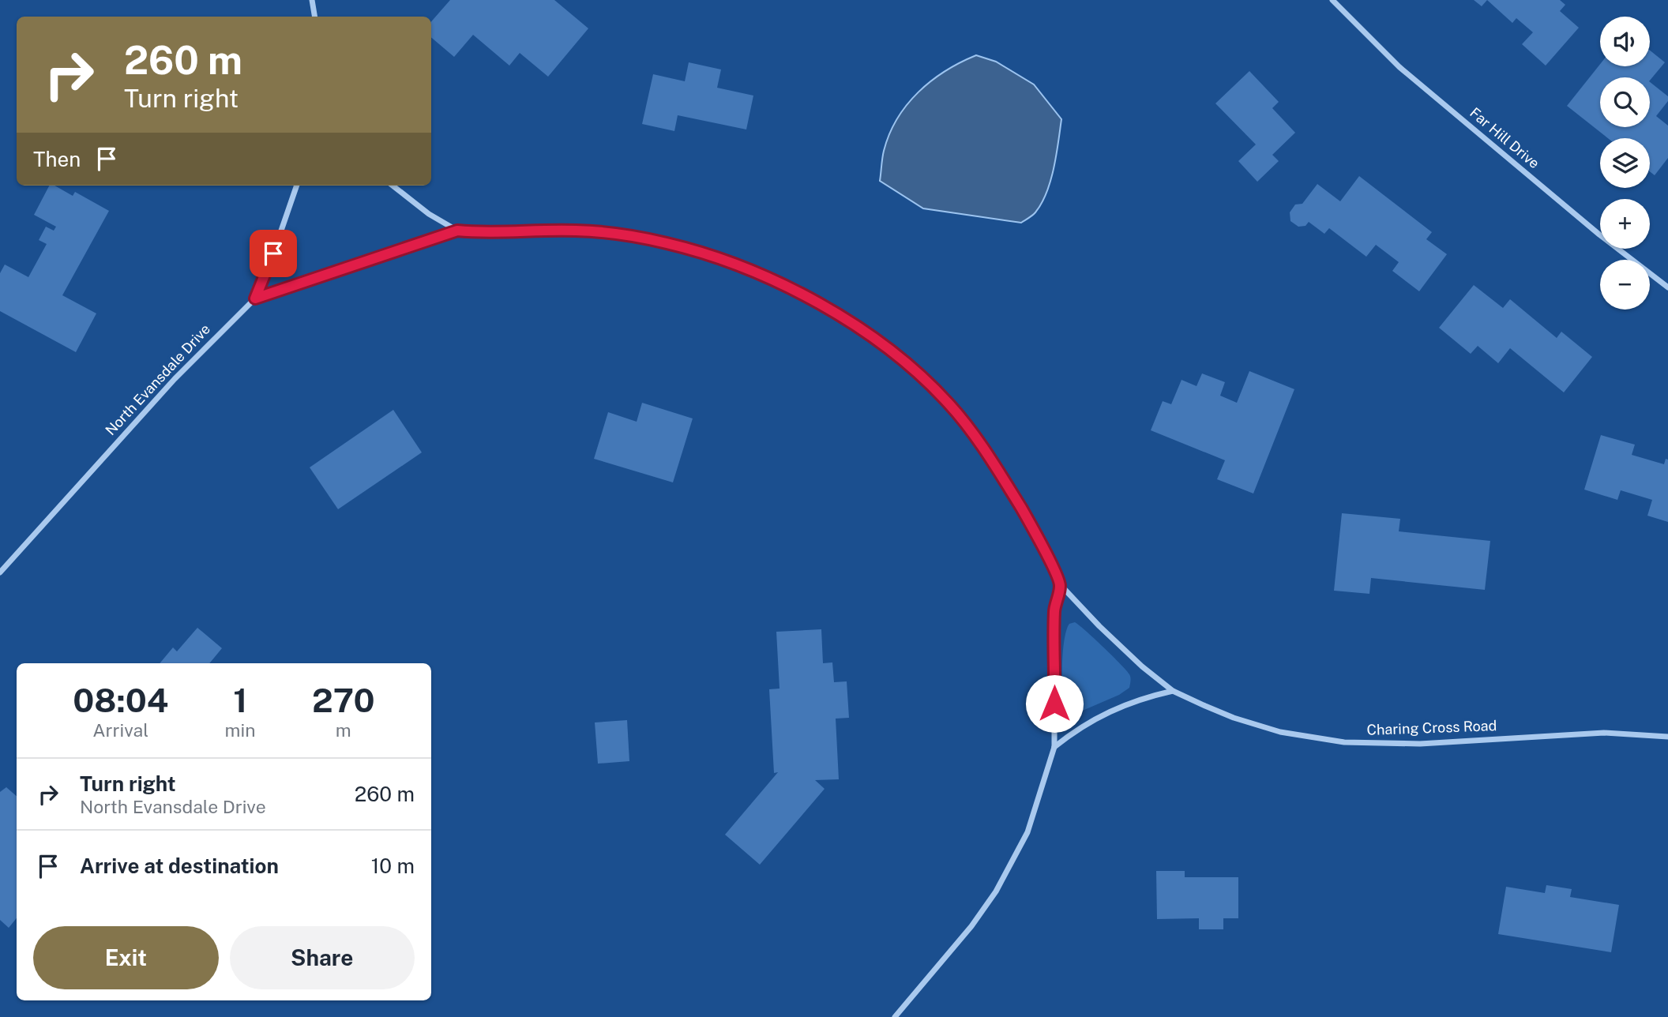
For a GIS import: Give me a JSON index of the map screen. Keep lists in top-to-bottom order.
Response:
{
  "streets": {
    "street": ["Far Hill Drive", "North Evansdale Drive", "Charing Cross Road"]
  },
  "crossings": [
    ["North Evansdale Drive", "Charing Cross Road"]
  ],
  "page": {
    "map_buttons": ["+", "−"],
    "turn": ["260 m", "Turn right"],
    "then": "Then",
    "eta": [
      "08:04",
      "Arrival",
      "1",
      "min",
      "270",
      "m"
    ],
    "list": [
      {
        "name": "Turn right",
        "note": "North Evansdale Drive",
        "value": "260 m"
      },
      {
        "name": "Arrive at destination",
        "value": "10 m"
      }
    ],
    "buttons": ["Exit", "Share"]
  }
}
